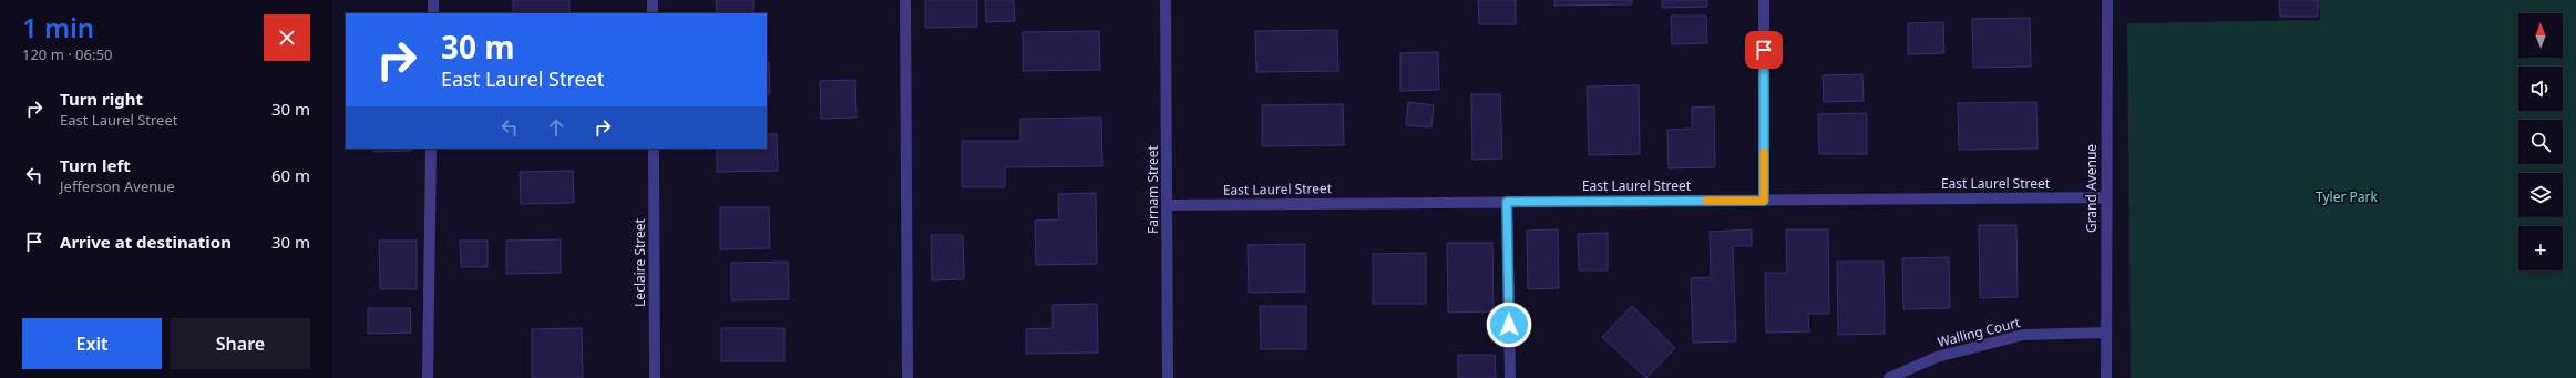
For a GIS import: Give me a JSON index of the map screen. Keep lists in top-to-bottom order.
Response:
{
  "streets": {
    "street": [
      "East Laurel Street",
      "Grand Avenue",
      "Farnam Street",
      "Leclaire Street",
      "Walling Court"
    ]
  },
  "crossings": [
    ["East Laurel Street", "Grand Avenue"],
    ["East Laurel Street", "Farnam Street"],
    ["Grand Avenue", "Walling Court"]
  ],
  "parks": ["Tyler Park"],
  "north": "top",
  "page": {
    "heading": ["1 min", "120 m · 06:50"],
    "map_buttons": "+",
    "turn": ["30 m", "East Laurel Street"],
    "list": [
      {
        "name": "Turn right",
        "note": "East Laurel Street",
        "value": "30 m"
      },
      {
        "name": "Turn left",
        "note": "Jefferson Avenue",
        "value": "60 m"
      },
      {
        "name": "Arrive at destination",
        "value": "30 m"
      }
    ],
    "buttons": ["Exit", "Share"]
  }
}
